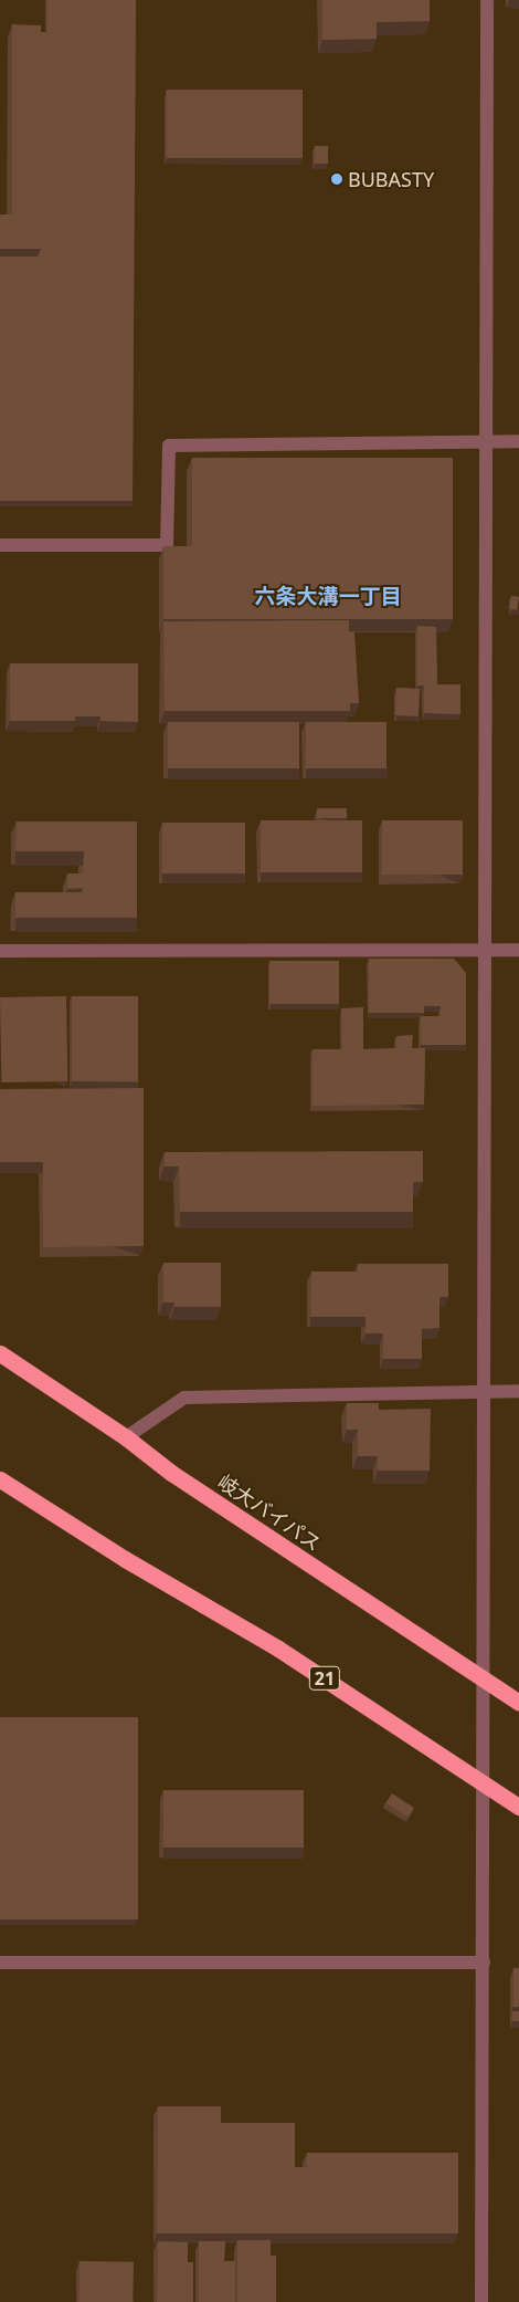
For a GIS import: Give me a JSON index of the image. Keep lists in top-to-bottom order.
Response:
{
  "streets": {
    "highway": ["岐大バイパス", "21"]
  },
  "districts": ["六条大溝一丁目"],
  "places": ["BUBASTY"]
}
